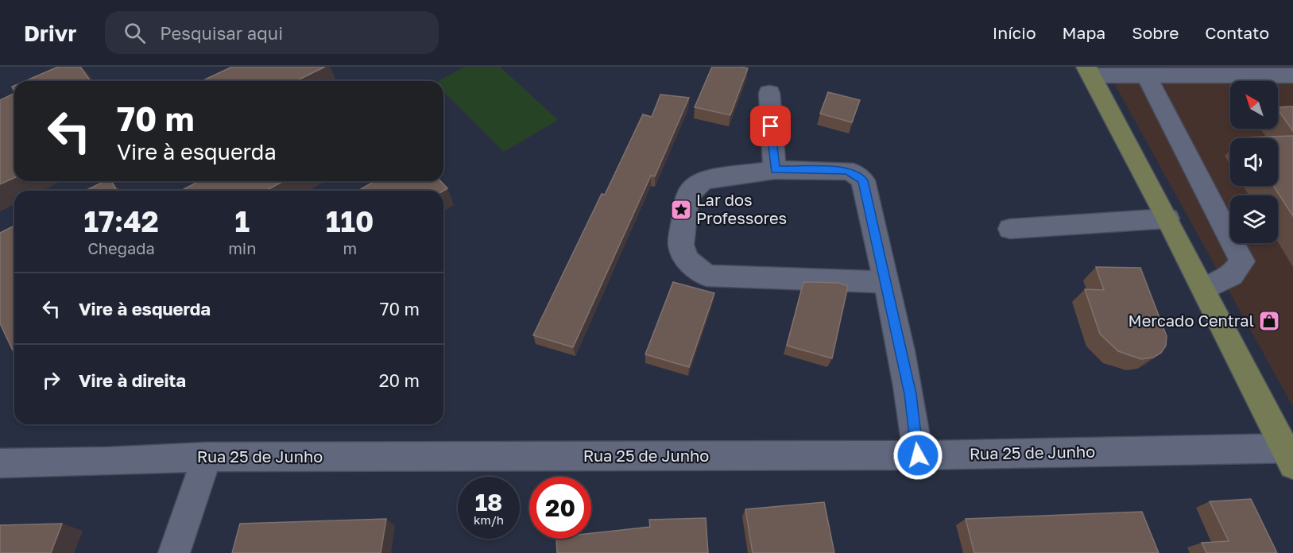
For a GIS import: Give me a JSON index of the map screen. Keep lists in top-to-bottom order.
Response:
{
  "streets": {
    "street": ["Rua 25 de Junho"]
  },
  "places": {
    "place": ["Lar dos Professores"],
    "shop": ["Mercado Central"]
  },
  "north": "top left",
  "page": {
    "header": "Drivr",
    "search": "Pesquisar aqui",
    "nav": [
      "Início",
      "Mapa",
      "Sobre",
      "Contato"
    ],
    "turn": ["70 m", "Vire à esquerda"],
    "eta": [
      "17:42",
      "Chegada",
      "1",
      "min",
      "110",
      "m"
    ],
    "list": [
      {
        "name": "Vire à esquerda",
        "value": "70 m"
      },
      {
        "name": "Vire à direita",
        "value": "20 m"
      }
    ],
    "speed": "18 km/h",
    "limit": "20"
  }
}
